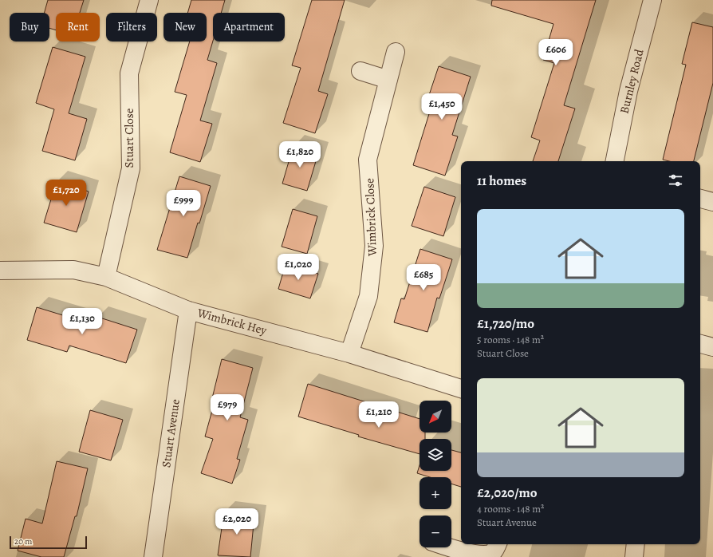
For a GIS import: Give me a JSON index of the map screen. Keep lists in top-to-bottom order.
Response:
{
  "streets": {
    "street": [
      "Burnley Road",
      "Stuart Close",
      "Wimbrick Close",
      "Wimbrick Hey",
      "Stuart Avenue"
    ]
  },
  "crossings": [
    ["Stuart Close", "Wimbrick Hey"],
    ["Wimbrick Close", "Wimbrick Hey"],
    ["Wimbrick Hey", "Stuart Avenue"]
  ],
  "scale_bar": "20 m",
  "north": "bottom left",
  "page": {
    "chip": [
      "Buy",
      "Rent",
      "Filters",
      "New",
      "Apartment"
    ],
    "price": [
      "£606",
      "£1,450",
      "£1,820",
      "£1,720",
      "£999",
      "£1,020",
      "£685",
      "£1,130",
      "£979",
      "£1,210",
      "£2,020"
    ],
    "heading": "11 homes",
    "list": [
      {
        "name": "£1,720/mo",
        "note": "5 rooms · 148 m² · Stuart Close"
      },
      {
        "name": "£2,020/mo",
        "note": "4 rooms · 148 m² · Stuart Avenue"
      }
    ],
    "map_buttons": ["+", "−"],
    "scale": "20 m"
  }
}
